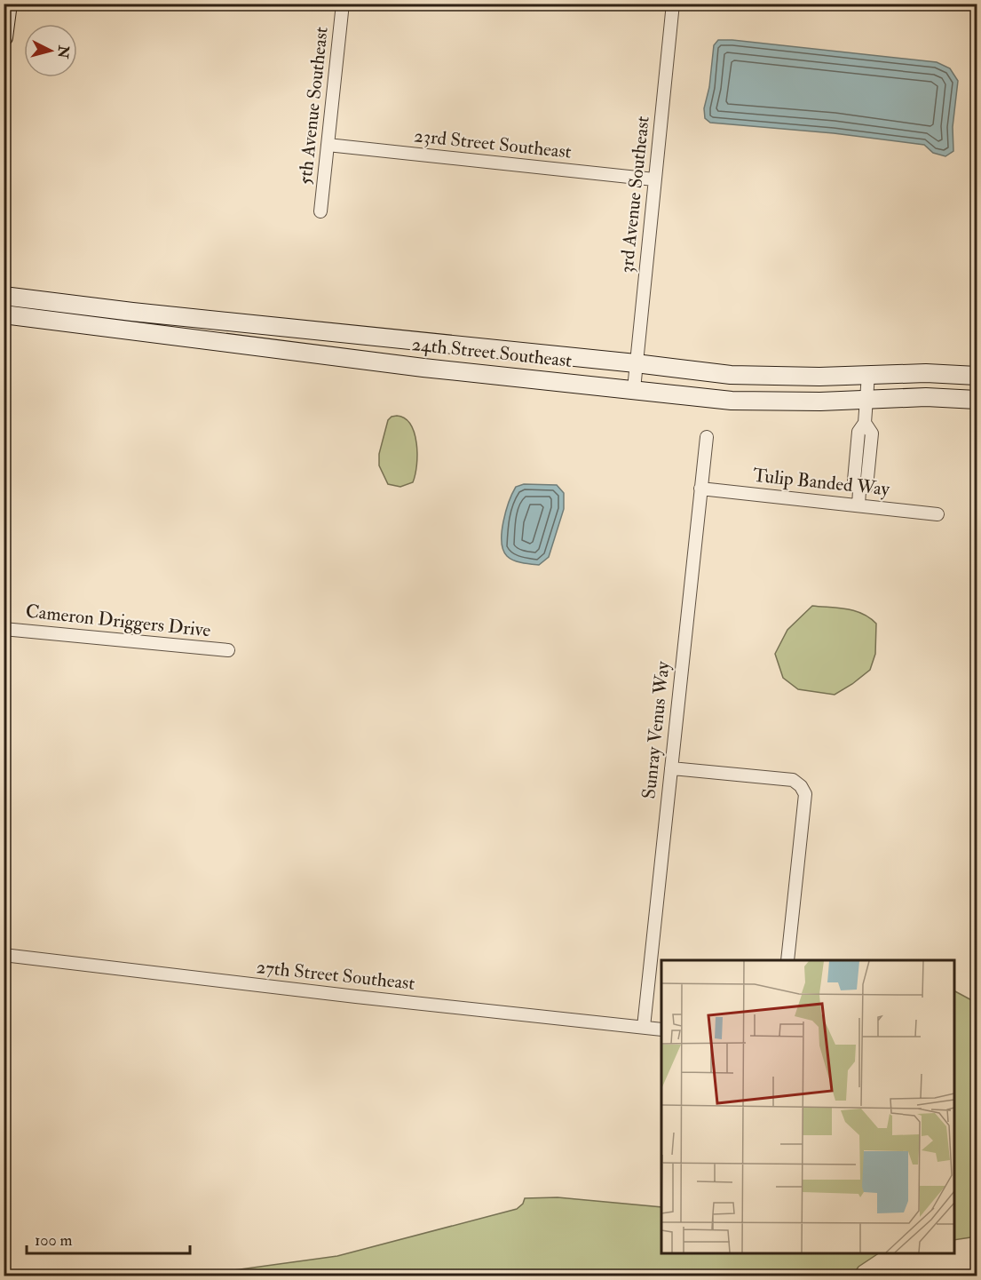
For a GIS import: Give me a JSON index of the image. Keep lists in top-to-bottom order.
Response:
{
  "streets": {
    "street": [
      "5th Avenue Southeast",
      "23rd Street Southeast",
      "3rd Avenue Southeast",
      "24th Street Southeast",
      "Tulip Banded Way",
      "Cameron Driggers Drive",
      "Sunray Venus Way",
      "27th Street Southeast"
    ]
  },
  "crossings": [
    ["5th Avenue Southeast", "23rd Street Southeast"],
    ["23rd Street Southeast", "3rd Avenue Southeast"],
    ["3rd Avenue Southeast", "24th Street Southeast"],
    ["Tulip Banded Way", "Sunray Venus Way"],
    ["Sunray Venus Way", "27th Street Southeast"]
  ],
  "scale_bar": "100 m",
  "north": "right"
}
